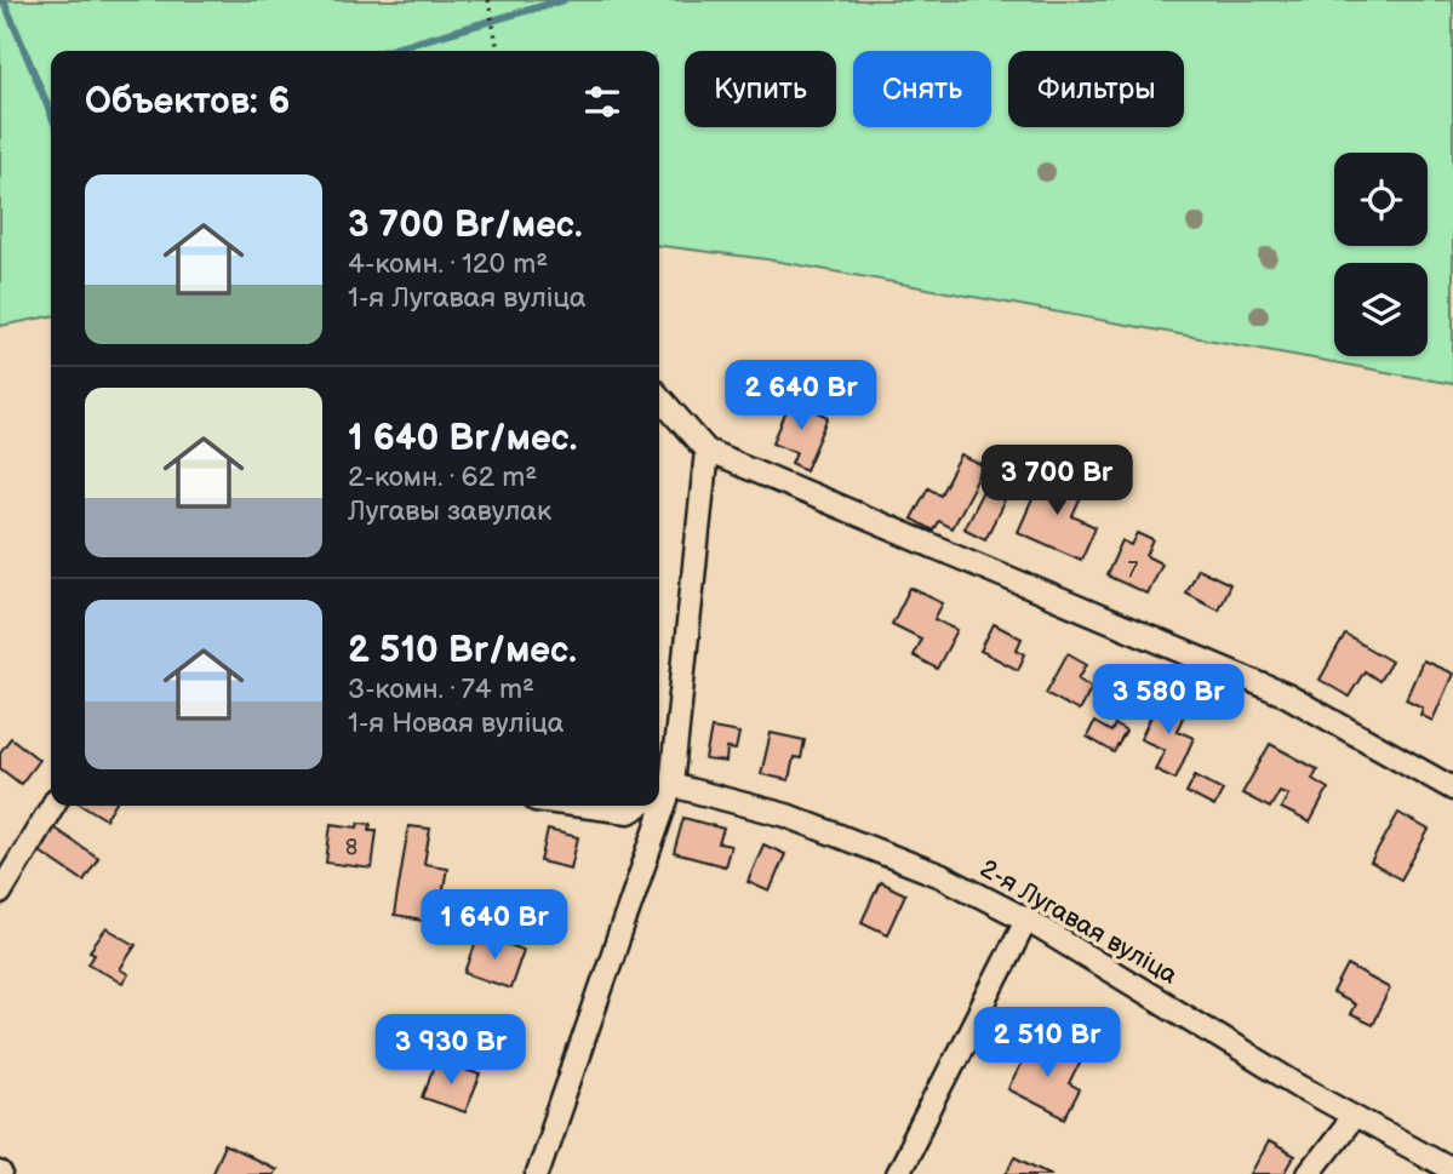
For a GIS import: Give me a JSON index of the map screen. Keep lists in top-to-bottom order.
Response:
{
  "streets": {
    "street": ["2-я Лугавая вуліца"]
  },
  "house_numbers": ["7", "8"],
  "page": {
    "chip": ["Купить", "Снять", "Фильтры"],
    "heading": "Объектов: 6",
    "list": [
      {
        "name": "3 700 Br/мес.",
        "note": "4-комн. · 120 m² · 1-я Лугавая вуліца"
      },
      {
        "name": "1 640 Br/мес.",
        "note": "2-комн. · 62 m² · Лугавы завулак"
      },
      {
        "name": "2 510 Br/мес.",
        "note": "3-комн. · 74 m² · 1-я Новая вуліца"
      }
    ],
    "price": [
      "2 640 Br",
      "3 700 Br",
      "3 580 Br",
      "1 640 Br",
      "2 510 Br",
      "3 930 Br"
    ]
  }
}
